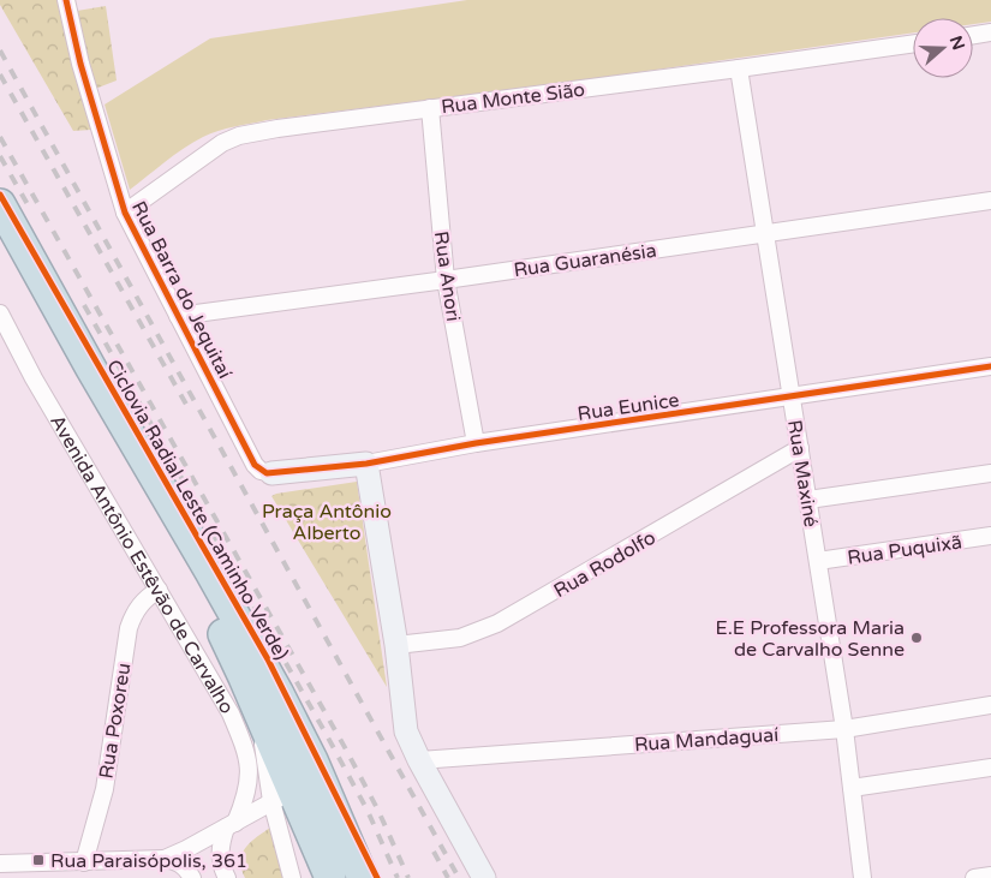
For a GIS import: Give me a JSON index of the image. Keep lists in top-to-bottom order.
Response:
{
  "streets": {
    "highway": ["Avenida Antônio Estêvão de Carvalho"],
    "street": [
      "Rua Monte Sião",
      "Rua Guaranésia",
      "Rua Anori",
      "Rua Barra do Jequitaí",
      "Rua Eunice",
      "Rua Maxiné",
      "Rua Puquixã",
      "Rua Rodolfo",
      "Rua Poxoreu",
      "Rua Mandaguaí"
    ],
    "cycle path": ["Ciclovia Radial Leste (Caminho Verde)"]
  },
  "crossings": [
    ["Rua Monte Sião", "Rua Anori"],
    ["Rua Monte Sião", "Rua Barra do Jequitaí"],
    ["Rua Monte Sião", "Rua Maxiné"],
    ["Rua Guaranésia", "Rua Anori"],
    ["Rua Guaranésia", "Rua Barra do Jequitaí"],
    ["Rua Guaranésia", "Rua Maxiné"],
    ["Rua Anori", "Rua Eunice"],
    ["Rua Barra do Jequitaí", "Rua Eunice"],
    ["Rua Eunice", "Rua Maxiné"],
    ["Rua Maxiné", "Rua Puquixã"],
    ["Rua Maxiné", "Rua Rodolfo"],
    ["Rua Maxiné", "Rua Mandaguaí"],
    ["Avenida Antônio Estêvão de Carvalho", "Rua Poxoreu"]
  ],
  "parks": ["Praça Antônio Alberto"],
  "places": {
    "other": ["E.E Professora Maria de Carvalho Senne"],
    "transit": ["Rua Paraisópolis, 361"]
  },
  "north": "right"
}
